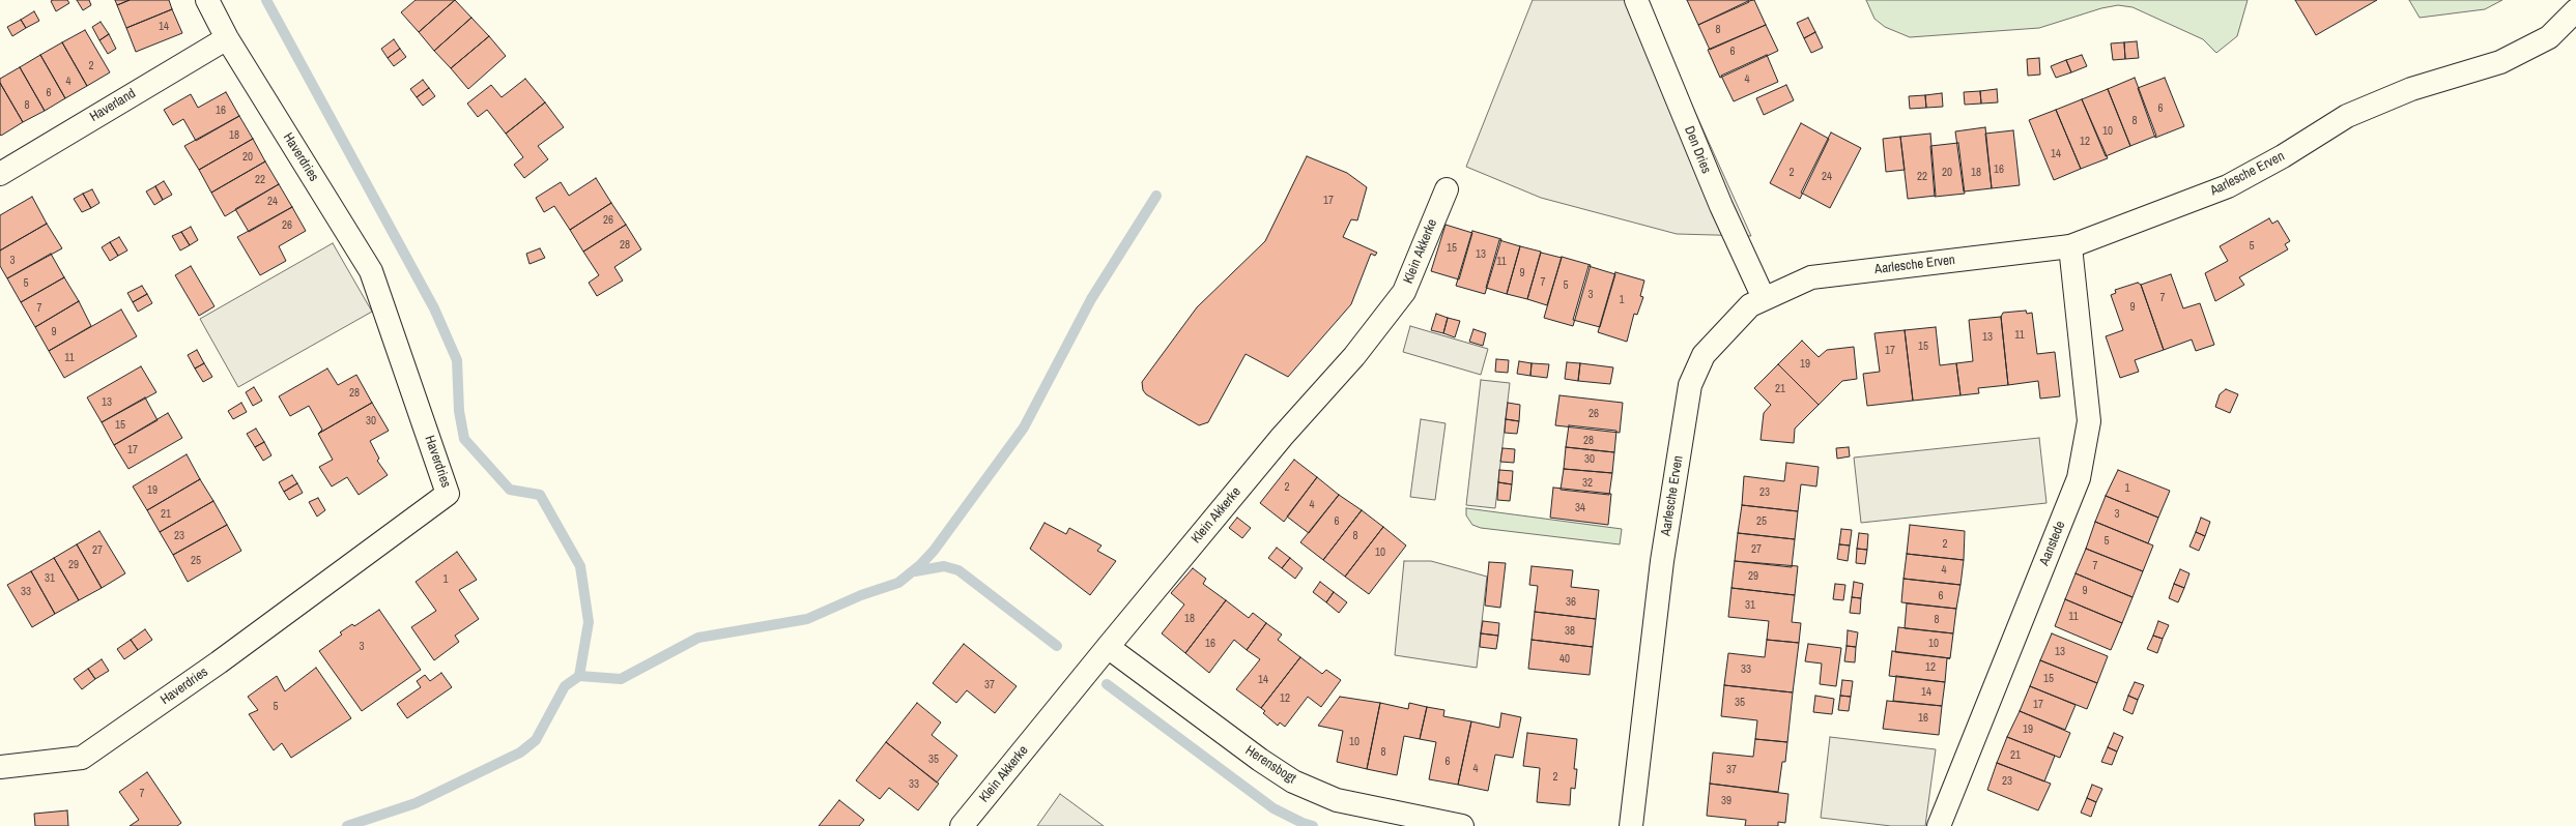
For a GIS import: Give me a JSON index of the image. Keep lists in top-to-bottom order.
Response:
{
  "streets": {
    "street": [
      "Haverland",
      "Den Dries",
      "Haverdries",
      "Aarlesche Erven",
      "Klein Akkerke",
      "Aanstede",
      "Herensbogt"
    ]
  },
  "crossings": [
    ["Haverland", "Haverdries"],
    ["Den Dries", "Aarlesche Erven"],
    ["Aarlesche Erven", "Aanstede"],
    ["Klein Akkerke", "Herensbogt"]
  ],
  "house_numbers": [
    "14",
    "8",
    "6",
    "2",
    "4",
    "4",
    "6",
    "8",
    "6",
    "16",
    "8",
    "10",
    "18",
    "12",
    "14",
    "20",
    "16",
    "2",
    "20",
    "18",
    "24",
    "22",
    "22",
    "17",
    "24",
    "26",
    "26",
    "28",
    "5",
    "15",
    "13",
    "3",
    "11",
    "9",
    "7",
    "5",
    "5",
    "3",
    "7",
    "1",
    "9",
    "7",
    "9",
    "11",
    "13",
    "15",
    "17",
    "11",
    "19",
    "21",
    "28",
    "13",
    "26",
    "30",
    "15",
    "28",
    "17",
    "30",
    "32",
    "2",
    "1",
    "19",
    "23",
    "4",
    "34",
    "21",
    "3",
    "6",
    "25",
    "23",
    "8",
    "5",
    "2",
    "27",
    "27",
    "10",
    "25",
    "29",
    "7",
    "4",
    "29",
    "31",
    "1",
    "9",
    "33",
    "6",
    "36",
    "31",
    "11",
    "18",
    "8",
    "38",
    "16",
    "10",
    "3",
    "13",
    "40",
    "12",
    "33",
    "15",
    "14",
    "37",
    "14",
    "12",
    "35",
    "17",
    "5",
    "16",
    "19",
    "10",
    "8",
    "21",
    "35",
    "6",
    "4",
    "37",
    "2",
    "23",
    "33",
    "7",
    "39"
  ]
}
